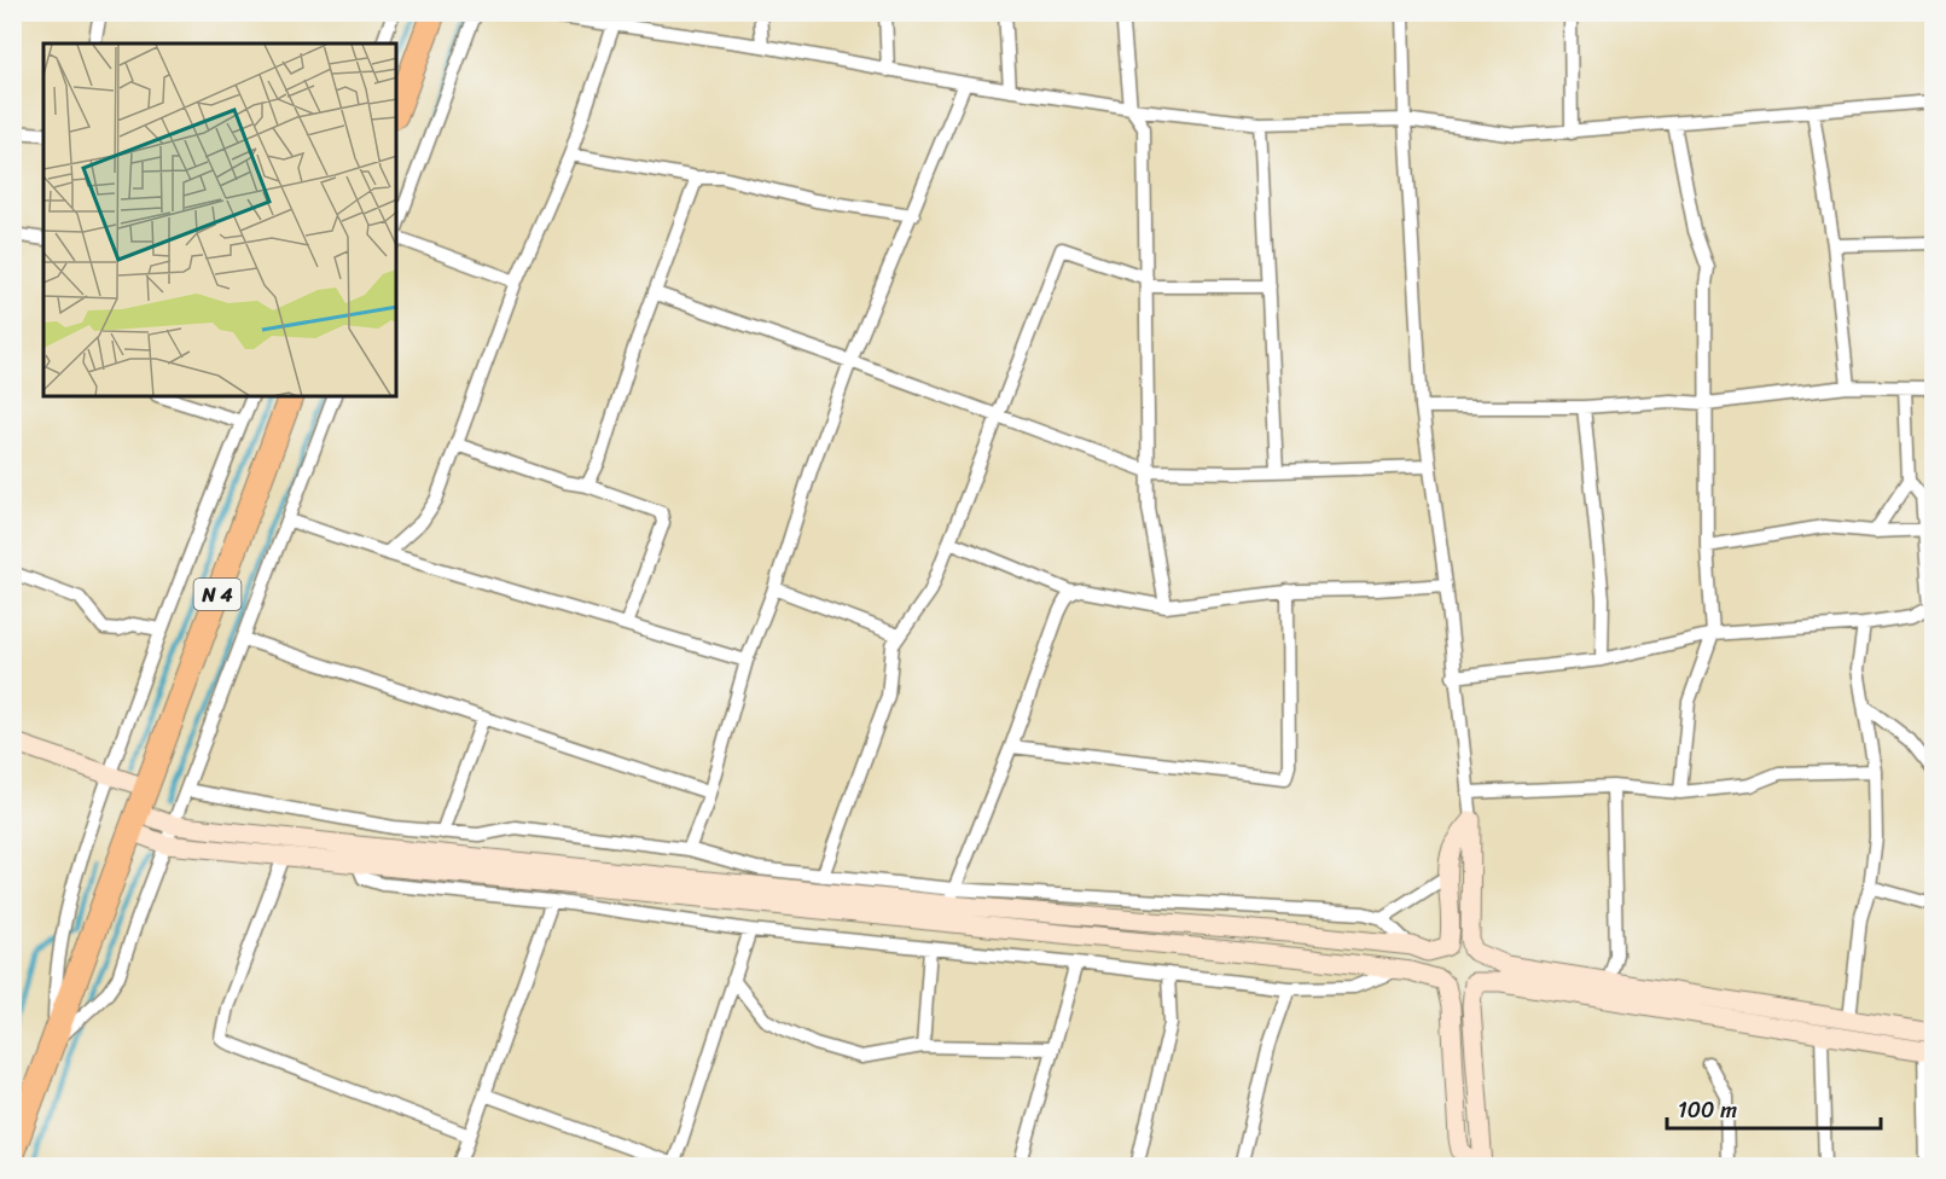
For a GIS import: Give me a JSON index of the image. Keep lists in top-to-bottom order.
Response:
{
  "streets": {
    "highway": ["N 4"]
  },
  "scale_bar": "100 m"
}
